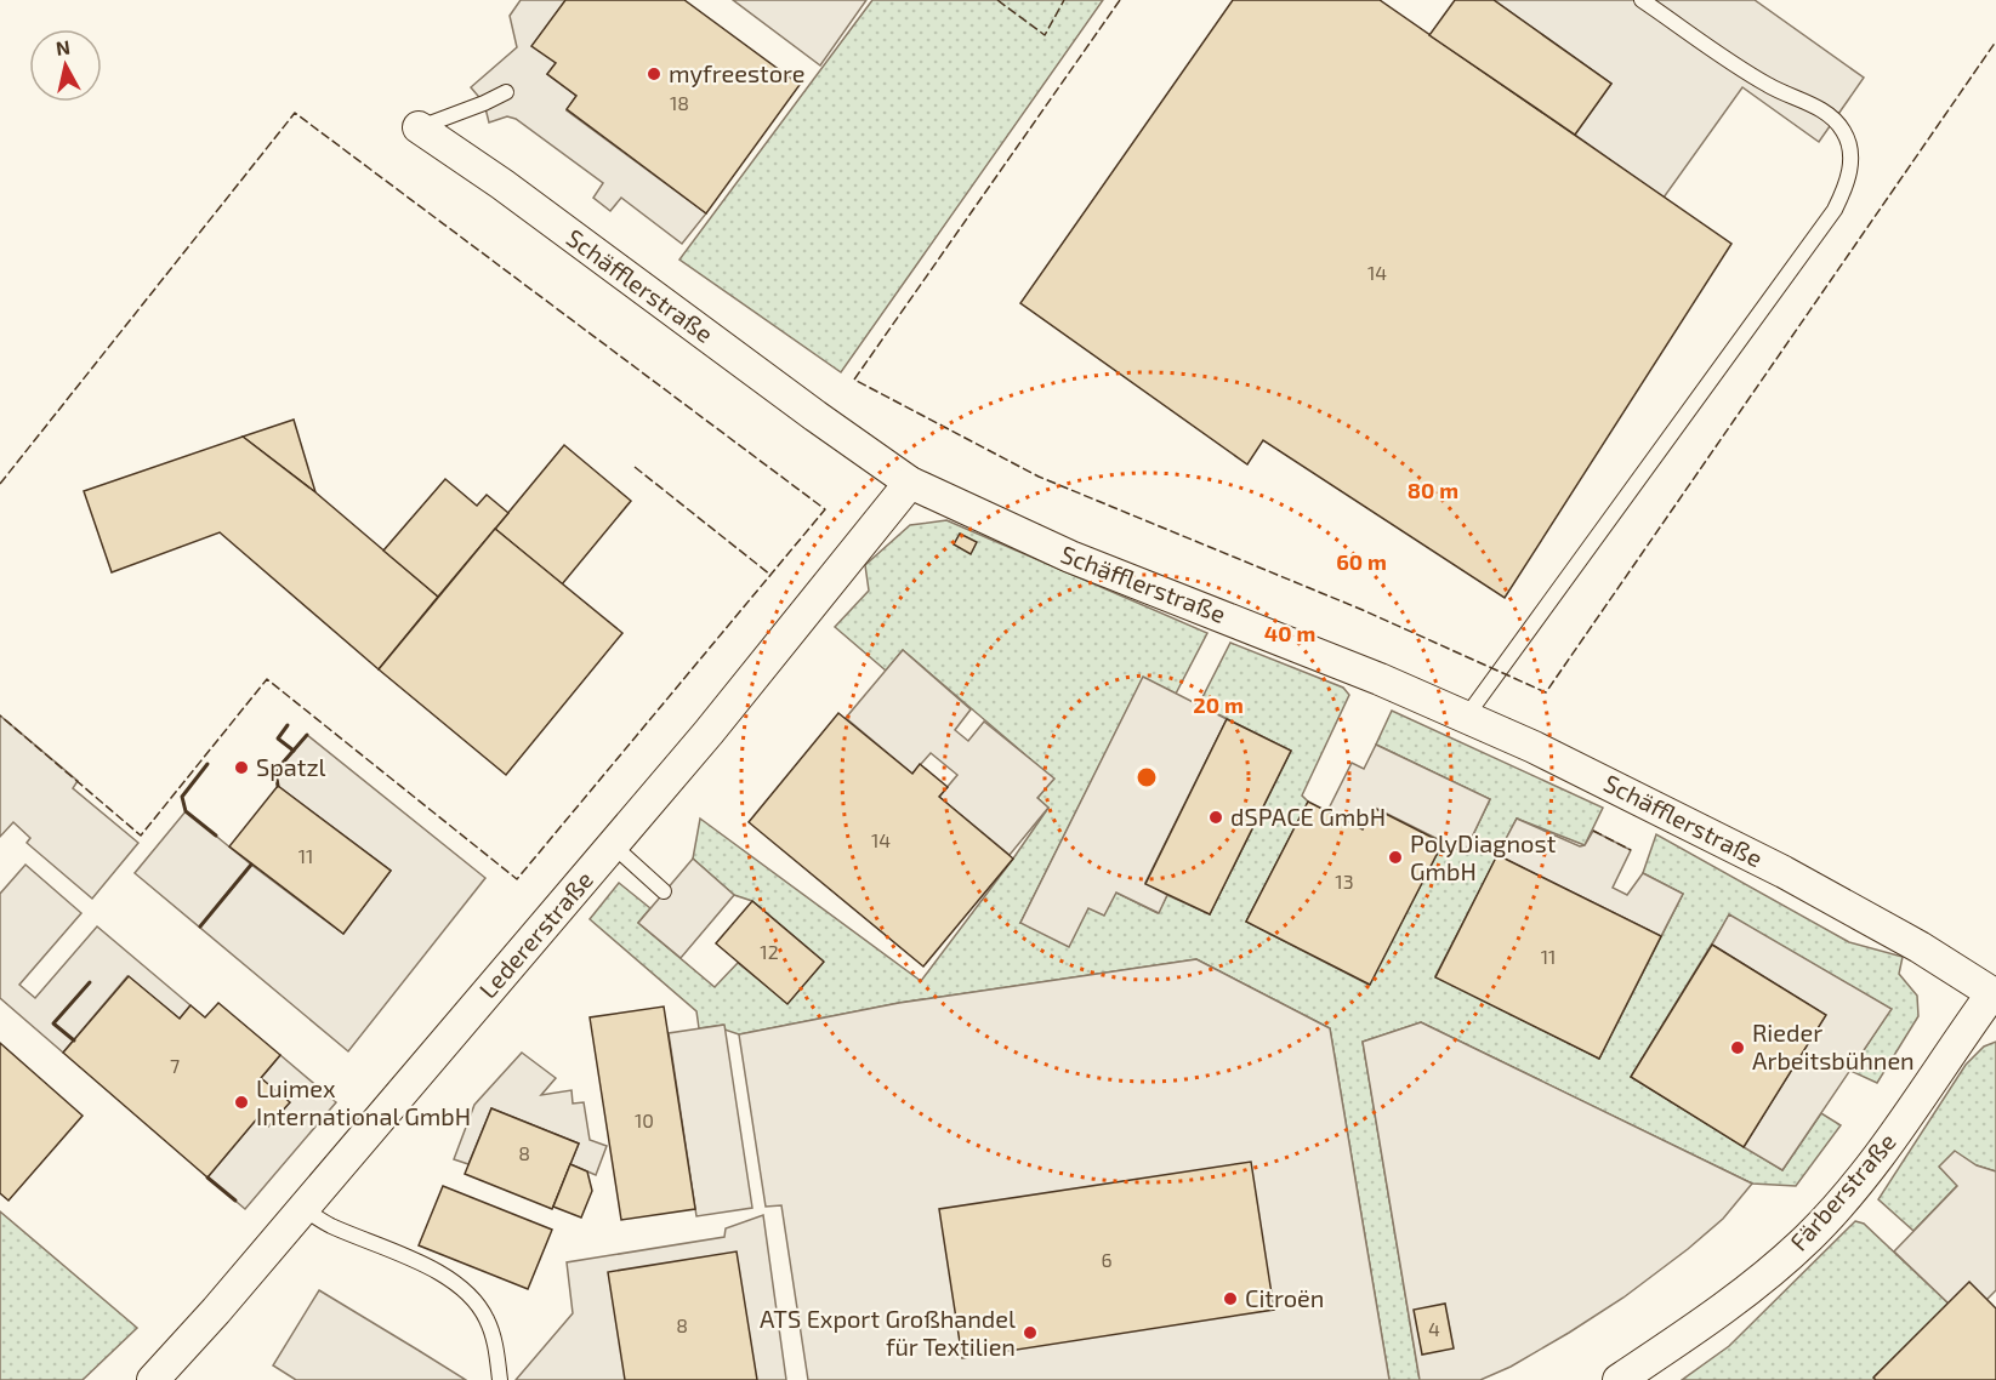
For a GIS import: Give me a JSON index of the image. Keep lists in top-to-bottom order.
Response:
{
  "streets": {
    "street": ["Schäfflerstraße", "Ledererstraße", "Färberstraße"]
  },
  "crossings": [
    ["Schäfflerstraße", "Ledererstraße"],
    ["Schäfflerstraße", "Färberstraße"]
  ],
  "places": [
    "myfreestore",
    "Spatzl",
    "dSPACE GmbH",
    "PolyDiagnost GmbH",
    "Rieder Arbeitsbühnen",
    "Luimex International GmbH",
    "Citroën",
    "ATS Export Großhandel für Textilien"
  ],
  "house_numbers": [
    "18",
    "14",
    "14",
    "11",
    "13",
    "12",
    "11",
    "7",
    "10",
    "8",
    "6",
    "8",
    "4"
  ],
  "north": "top",
  "rings": [
    "80 m",
    "60 m",
    "40 m",
    "20 m"
  ]
}
